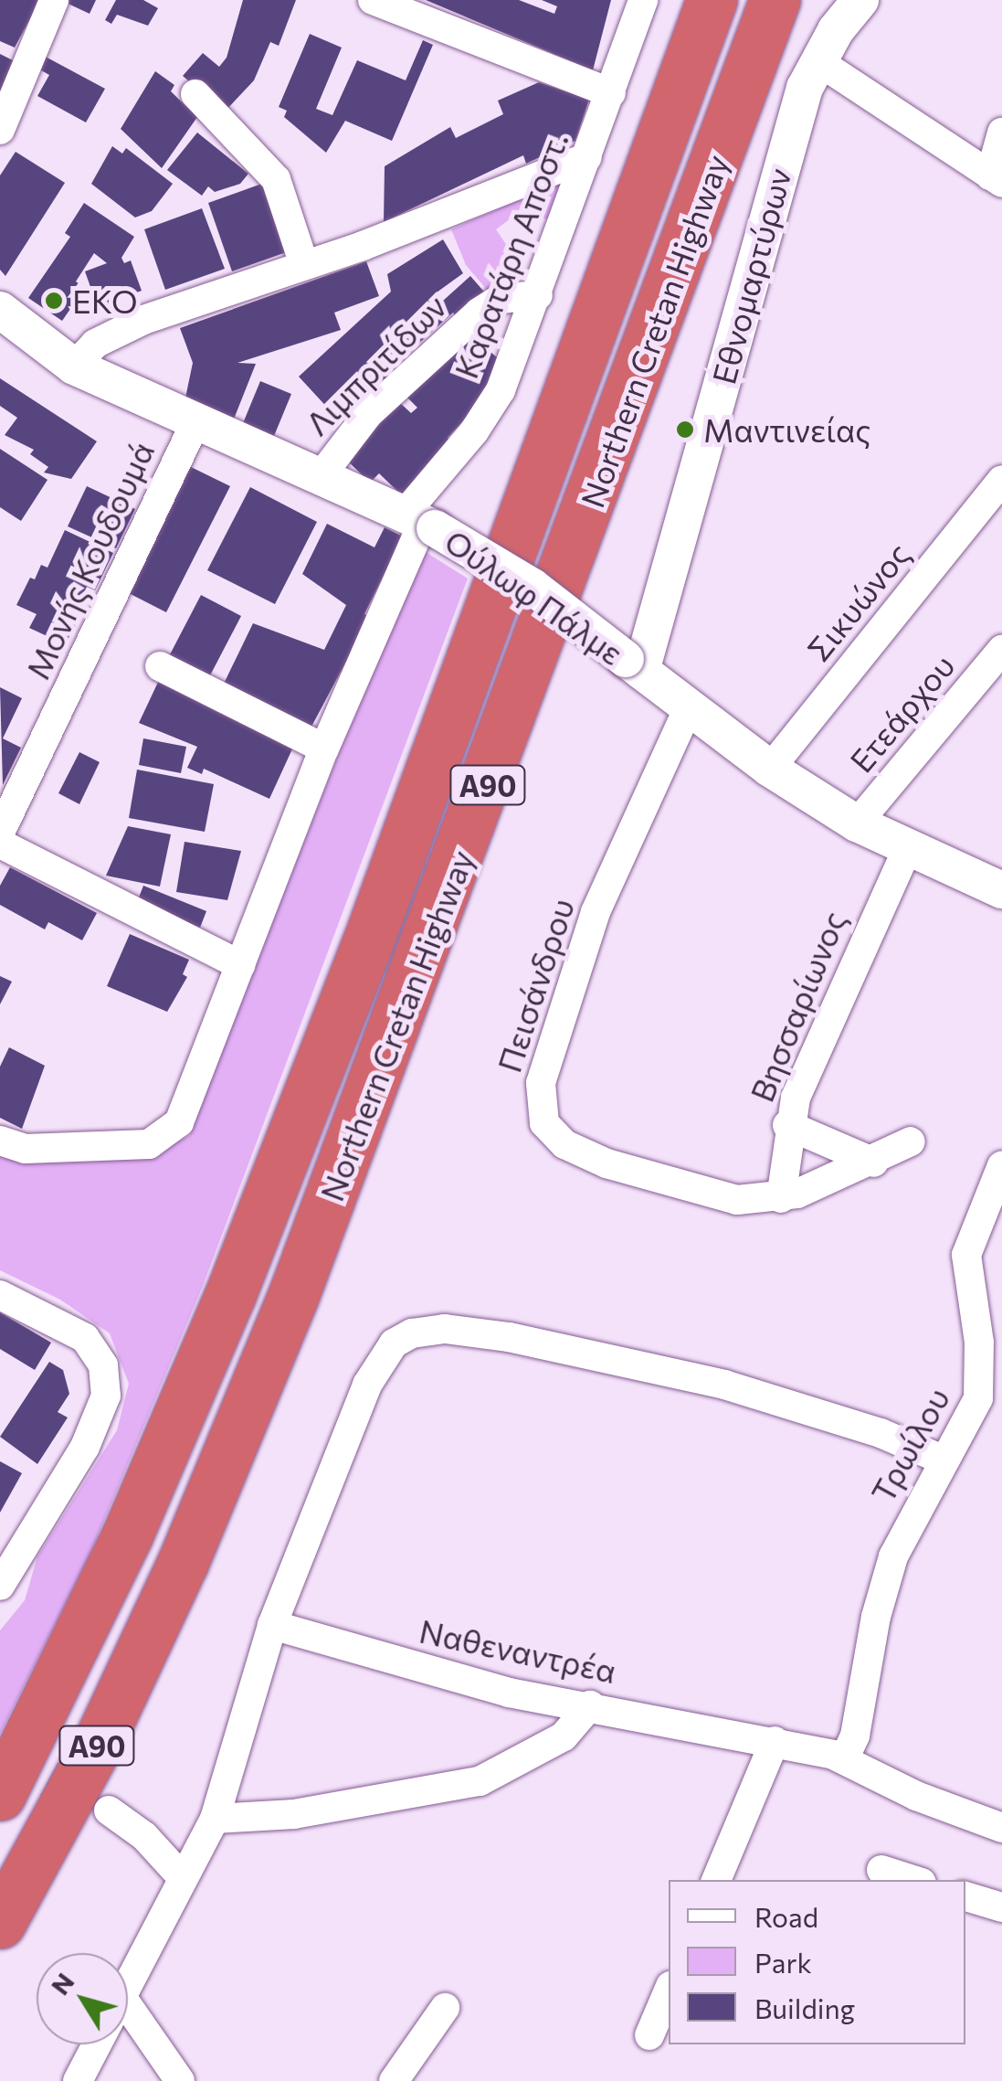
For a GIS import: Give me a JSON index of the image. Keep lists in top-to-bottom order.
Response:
{
  "streets": {
    "highway": ["Northern Cretan Highway", "Α90"],
    "street": [
      "Καρατάρη Αποστ.",
      "Εθνομαρτύρων",
      "Λιμπριτίδων",
      "Μονής Κουδουμά",
      "Ούλωφ Πάλμε",
      "Σικυώνος",
      "Ετεάρχου",
      "Πεισάνδρου",
      "Βησσαρίωνος",
      "Τρωίλου",
      "Ναθεναντρέα"
    ]
  },
  "crossings": [
    ["Καρατάρη Αποστ.", "Λιμπριτίδων"],
    ["Καρατάρη Αποστ.", "Ούλωφ Πάλμε"],
    ["Εθνομαρτύρων", "Ούλωφ Πάλμε"],
    ["Λιμπριτίδων", "Ούλωφ Πάλμε"],
    ["Μονής Κουδουμά", "Ούλωφ Πάλμε"],
    ["Ούλωφ Πάλμε", "Σικυώνος"],
    ["Ούλωφ Πάλμε", "Ετεάρχου"],
    ["Ούλωφ Πάλμε", "Πεισάνδρου"],
    ["Ούλωφ Πάλμε", "Βησσαρίωνος"],
    ["Πεισάνδρου", "Βησσαρίωνος"],
    ["Τρωίλου", "Ναθεναντρέα"]
  ],
  "places": ["EKO", "Μαντινείας"],
  "legend": ["Road", "Park", "Building"],
  "north": "top left"
}
